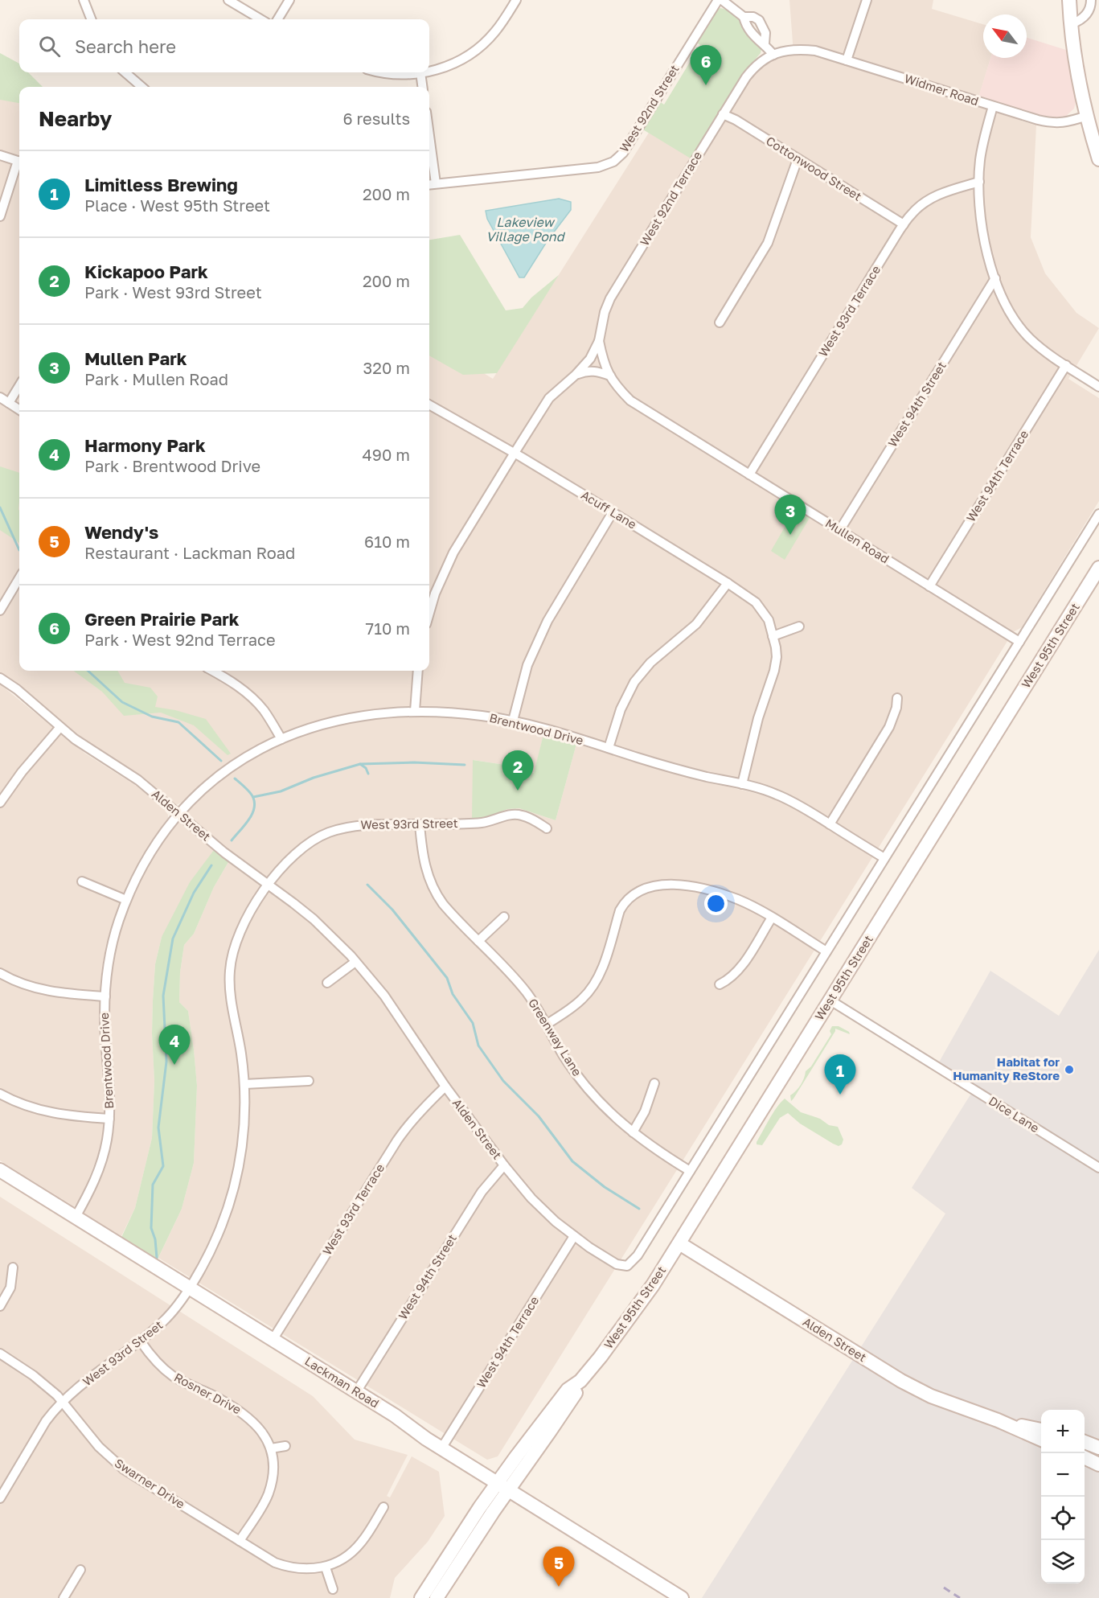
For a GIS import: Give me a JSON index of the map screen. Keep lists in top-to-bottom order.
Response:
{
  "streets": {
    "main road": ["West 95th Street", "Alden Street", "Lackman Road"],
    "street": [
      "Widmer Road",
      "West 92nd Street",
      "Cottonwood Street",
      "West 92nd Terrace",
      "West 93rd Terrace",
      "West 94th Street",
      "West 94th Terrace",
      "Acuff Lane",
      "Mullen Road",
      "Brentwood Drive",
      "West 93rd Street",
      "Greenway Lane",
      "Dice Lane",
      "Rosner Drive",
      "Swarner Drive"
    ]
  },
  "crossings": [
    ["Widmer Road", "West 92nd Terrace"],
    ["Cottonwood Street", "West 92nd Terrace"],
    ["Cottonwood Street", "West 93rd Terrace"],
    ["West 92nd Terrace", "Acuff Lane"],
    ["West 92nd Terrace", "Mullen Road"],
    ["West 93rd Terrace", "Mullen Road"],
    ["West 93rd Terrace", "Alden Street"],
    ["West 93rd Terrace", "Lackman Road"],
    ["West 94th Street", "Mullen Road"],
    ["West 94th Street", "Alden Street"],
    ["West 94th Street", "Lackman Road"],
    ["West 94th Terrace", "Mullen Road"],
    ["West 94th Terrace", "Alden Street"],
    ["West 94th Terrace", "Lackman Road"],
    ["Acuff Lane", "Brentwood Drive"],
    ["West 95th Street", "Alden Street"],
    ["West 95th Street", "Dice Lane"],
    ["West 95th Street", "Lackman Road"],
    ["Brentwood Drive", "Alden Street"],
    ["Brentwood Drive", "Lackman Road"],
    ["Alden Street", "West 93rd Street"],
    ["Alden Street", "Greenway Lane"],
    ["West 93rd Street", "Greenway Lane"],
    ["West 93rd Street", "Lackman Road"],
    ["West 93rd Street", "Rosner Drive"],
    ["West 93rd Street", "Swarner Drive"],
    ["Rosner Drive", "Swarner Drive"]
  ],
  "water": ["Lakeview Village Pond"],
  "places": ["Habitat for Humanity ReStore"],
  "north": "top left",
  "page": {
    "search": "Search here",
    "pins": [
      "6",
      "3",
      "2",
      "4",
      "1",
      "5"
    ],
    "heading": ["Nearby", "6 results"],
    "list": [
      {
        "mark": "1",
        "name": "Limitless Brewing",
        "note": "Place · West 95th Street",
        "value": "200 m"
      },
      {
        "mark": "2",
        "name": "Kickapoo Park",
        "note": "Park · West 93rd Street",
        "value": "200 m"
      },
      {
        "mark": "3",
        "name": "Mullen Park",
        "note": "Park · Mullen Road",
        "value": "320 m"
      },
      {
        "mark": "4",
        "name": "Harmony Park",
        "note": "Park · Brentwood Drive",
        "value": "490 m"
      },
      {
        "mark": "5",
        "name": "Wendy's",
        "note": "Restaurant · Lackman Road",
        "value": "610 m"
      },
      {
        "mark": "6",
        "name": "Green Prairie Park",
        "note": "Park · West 92nd Terrace",
        "value": "710 m"
      }
    ],
    "map_buttons": ["+", "−"]
  }
}
